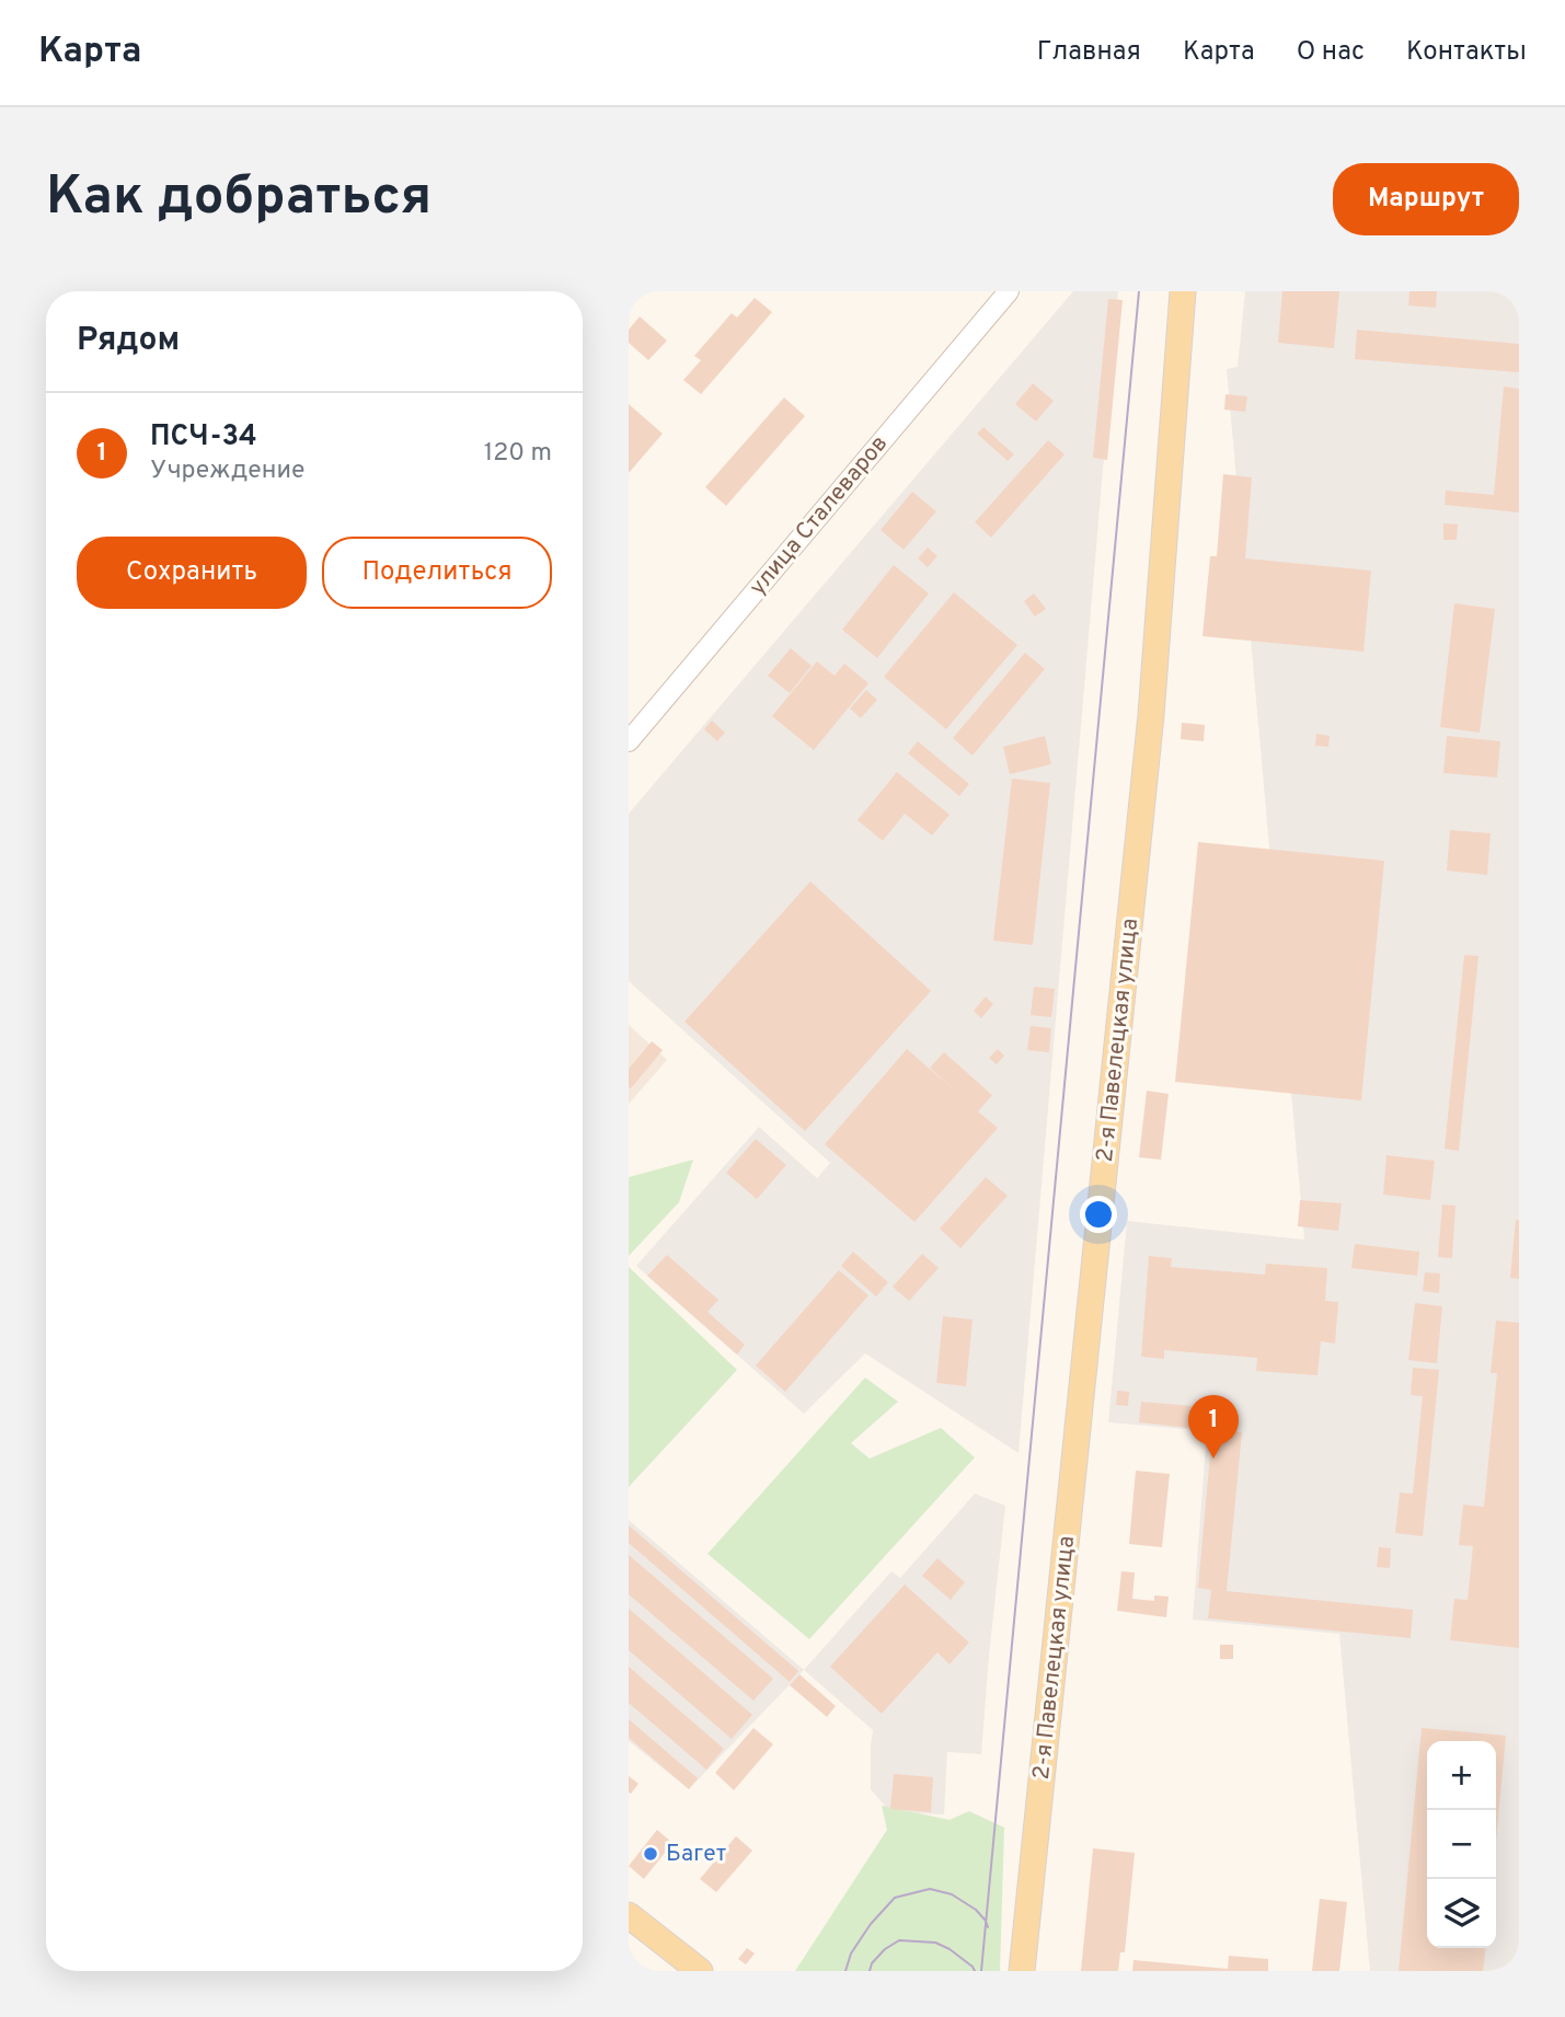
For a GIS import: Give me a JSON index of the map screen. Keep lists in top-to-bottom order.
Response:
{
  "streets": {
    "main road": ["2-я Павелецкая улица"],
    "street": ["улица Сталеваров"]
  },
  "places": ["Багет"],
  "page": {
    "header": "Карта",
    "nav": [
      "Главная",
      "Карта",
      "О нас",
      "Контакты"
    ],
    "buttons": [
      "Маршрут",
      ["Сохранить", "Поделиться"]
    ],
    "title": "Как добраться",
    "heading": "Рядом",
    "list": [
      {
        "mark": "1",
        "name": "ПСЧ-34",
        "note": "Учреждение",
        "value": "120 m"
      }
    ],
    "pins": "1",
    "map_buttons": ["+", "−"]
  }
}
